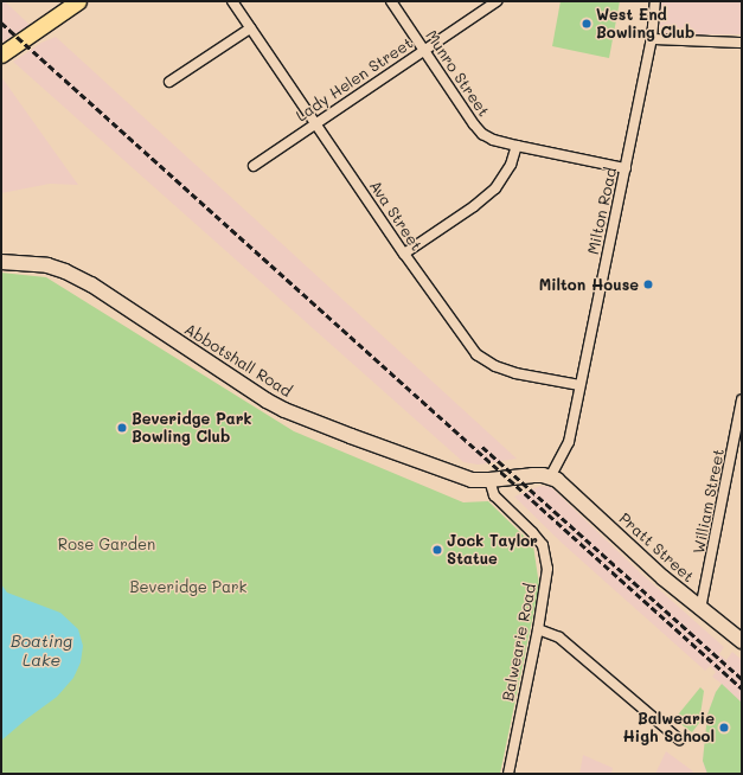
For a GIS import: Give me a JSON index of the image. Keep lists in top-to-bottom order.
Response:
{
  "streets": {
    "main road": ["Abbotshall Road", "Pratt Street"],
    "street": [
      "Munro Street",
      "Lady Helen Street",
      "Milton Road",
      "Ava Street",
      "William Street",
      "Balwearie Road"
    ]
  },
  "crossings": [
    ["Munro Street", "Lady Helen Street"],
    ["Munro Street", "Milton Road"],
    ["Lady Helen Street", "Ava Street"],
    ["Milton Road", "Ava Street"],
    ["Milton Road", "Abbotshall Road"],
    ["Milton Road", "Pratt Street"],
    ["Abbotshall Road", "Pratt Street"],
    ["Abbotshall Road", "Balwearie Road"],
    ["William Street", "Pratt Street"]
  ],
  "water": ["Boating Lake"],
  "parks": ["Rose Garden", "Beveridge Park"],
  "places": [
    "West End Bowling Club",
    "Milton House",
    "Beveridge Park Bowling Club",
    "Jock Taylor Statue",
    "Balwearie High School"
  ]
}
